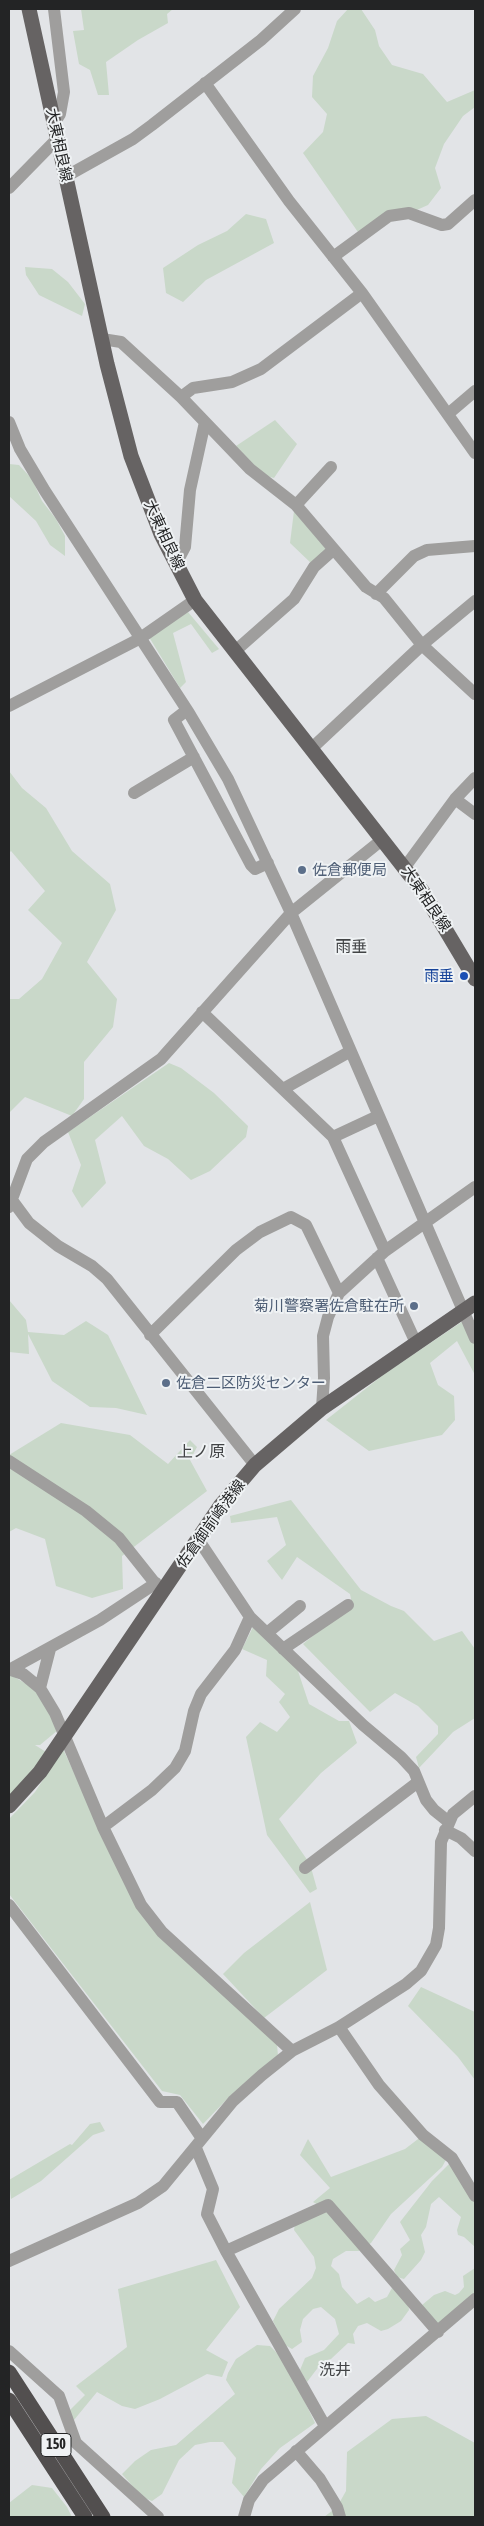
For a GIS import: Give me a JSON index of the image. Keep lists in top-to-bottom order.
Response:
{
  "streets": {
    "highway": ["150"],
    "main road": ["大東相良線", "佐倉御前崎港線"]
  },
  "districts": ["雨垂", "上ノ原", "洗井"],
  "places": [
    "佐倉郵便局",
    "雨垂",
    "菊川警察署佐倉駐在所",
    "佐倉二区防災センター"
  ]
}
